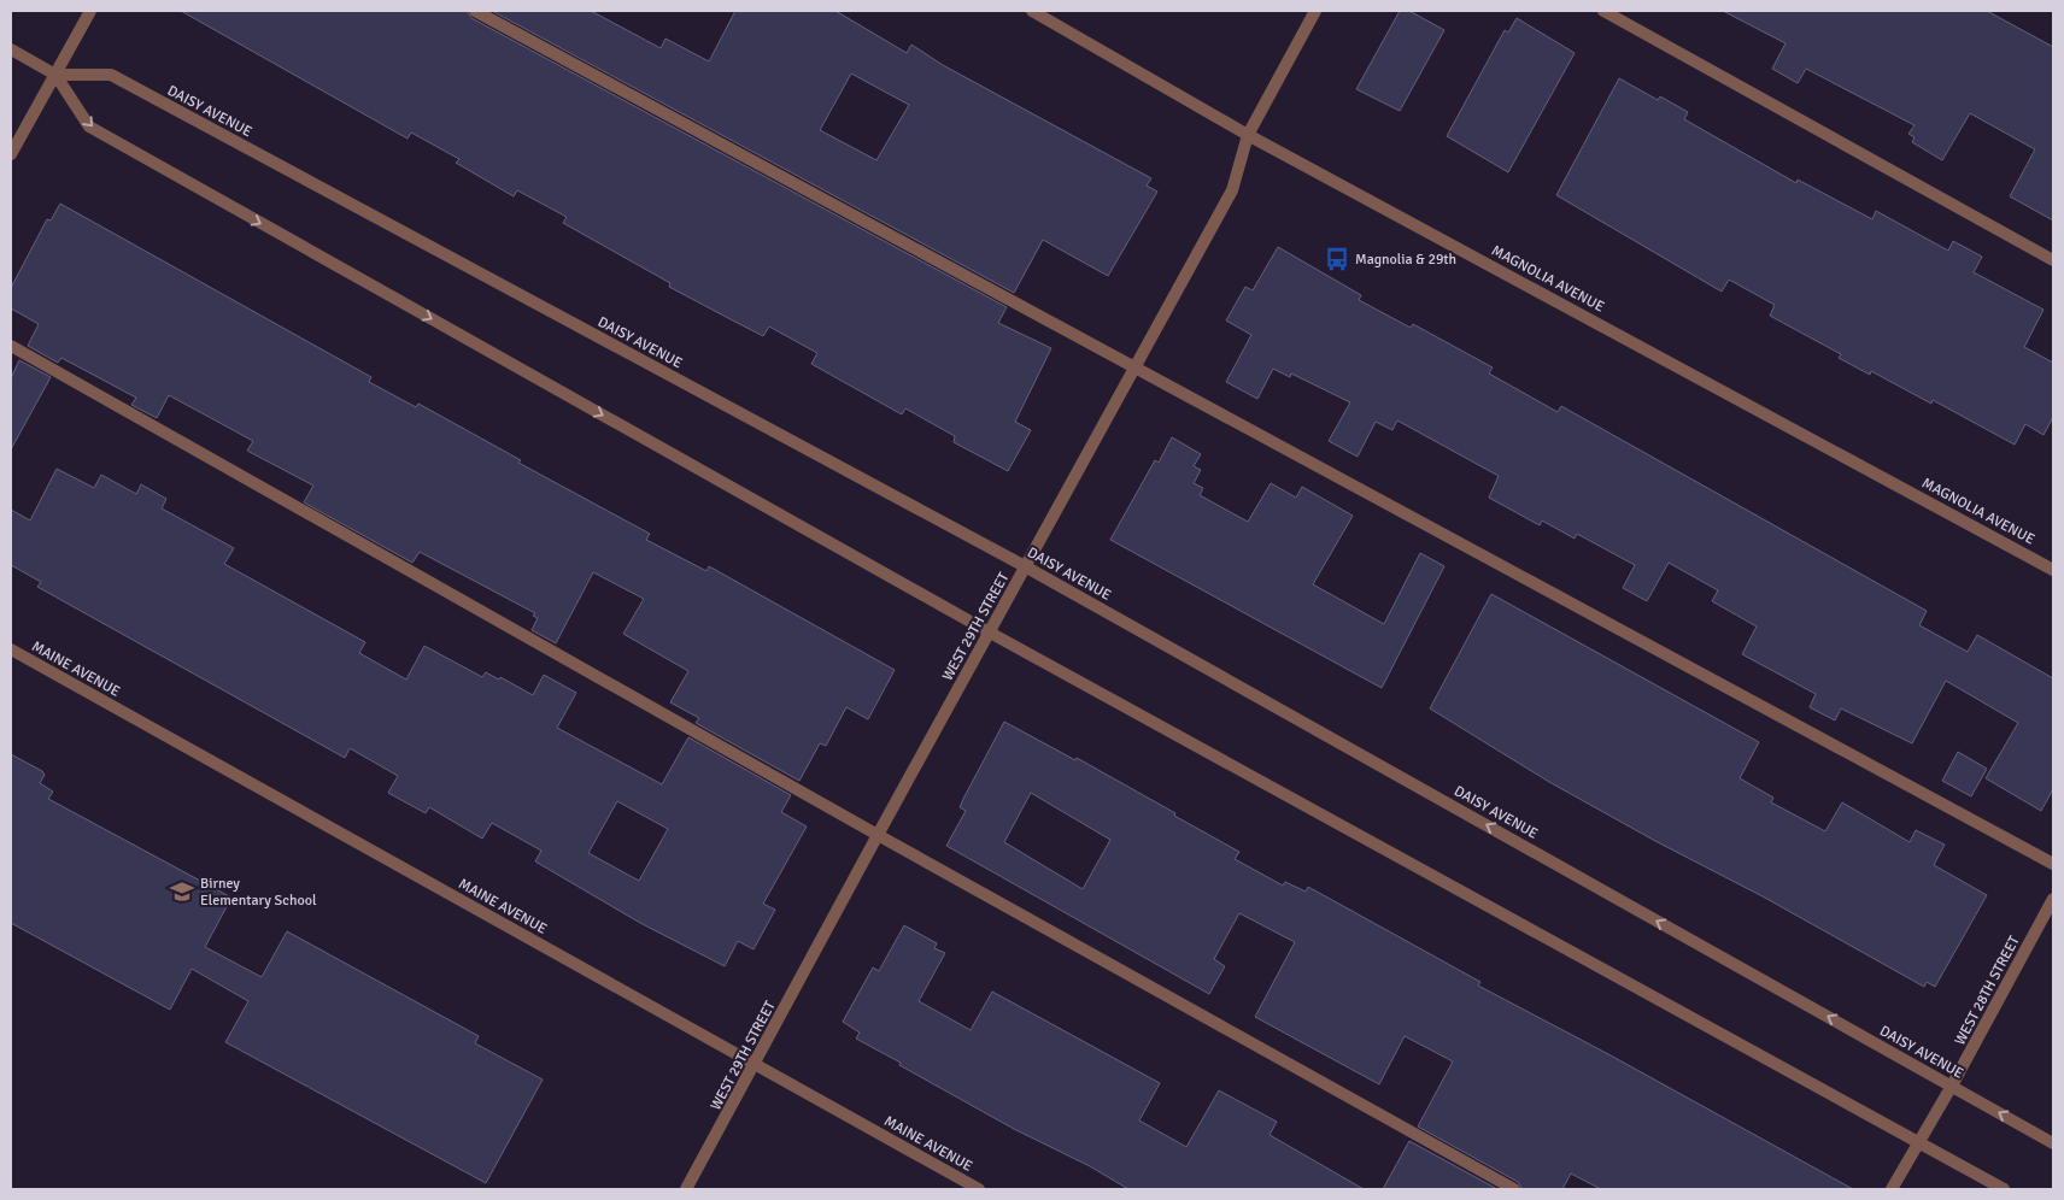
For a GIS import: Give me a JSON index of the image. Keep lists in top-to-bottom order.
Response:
{
  "streets": {
    "street": [
      "DAISY AVENUE",
      "MAGNOLIA AVENUE",
      "WEST 29TH STREET",
      "MAINE AVENUE",
      "WEST 28TH STREET"
    ]
  },
  "crossings": [
    ["DAISY AVENUE", "WEST 29TH STREET"],
    ["DAISY AVENUE", "WEST 28TH STREET"],
    ["MAGNOLIA AVENUE", "WEST 29TH STREET"],
    ["WEST 29TH STREET", "MAINE AVENUE"]
  ],
  "places": {
    "bus stop": ["Magnolia & 29th"],
    "school or university": ["Birney Elementary School"]
  }
}
